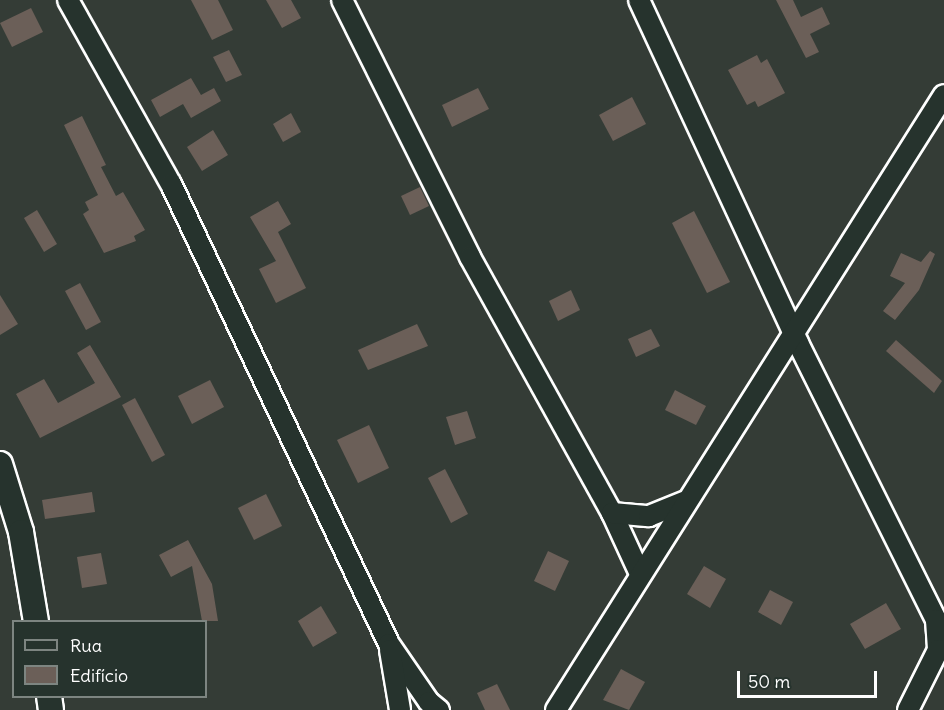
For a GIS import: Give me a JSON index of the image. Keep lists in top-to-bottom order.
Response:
{
  "legend": ["Rua", "Edifício"],
  "scale_bar": "50 m"
}
